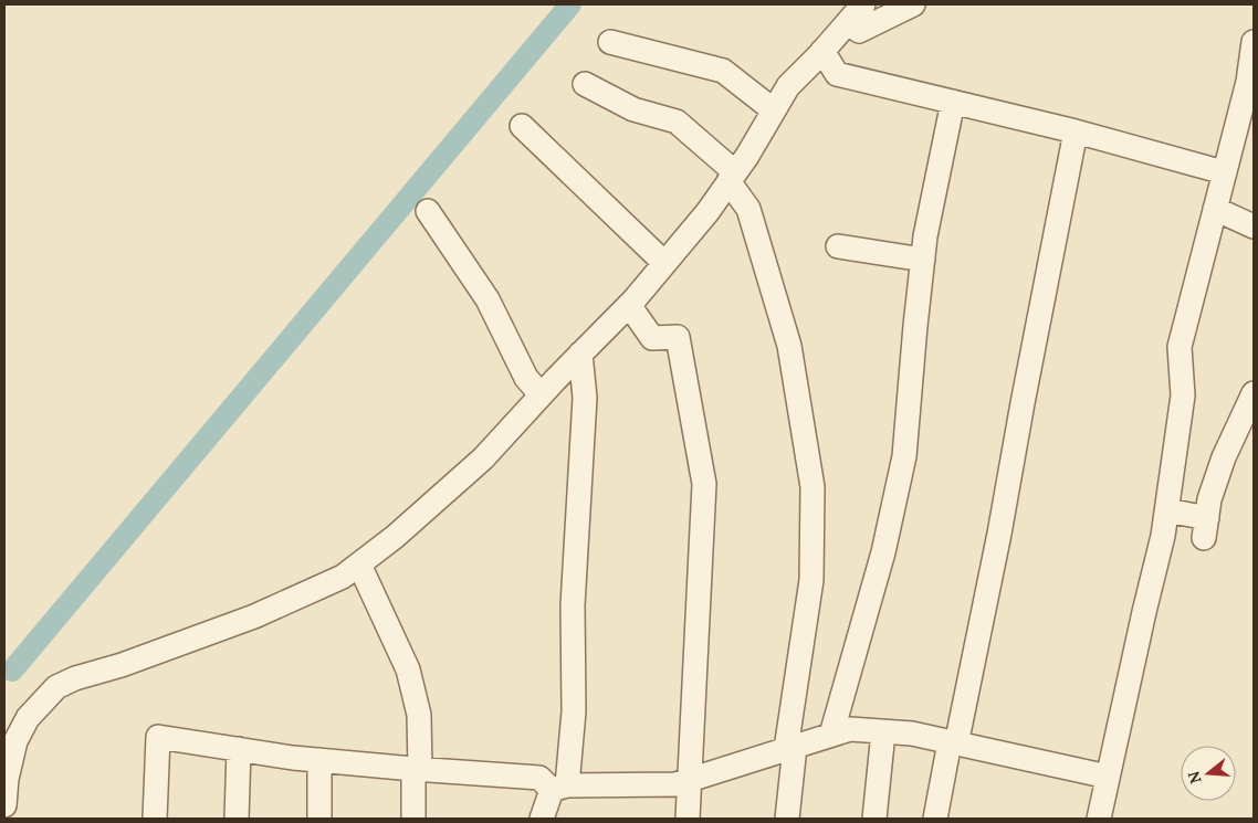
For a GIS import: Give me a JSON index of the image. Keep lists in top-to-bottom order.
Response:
{
  "north": "left"
}
